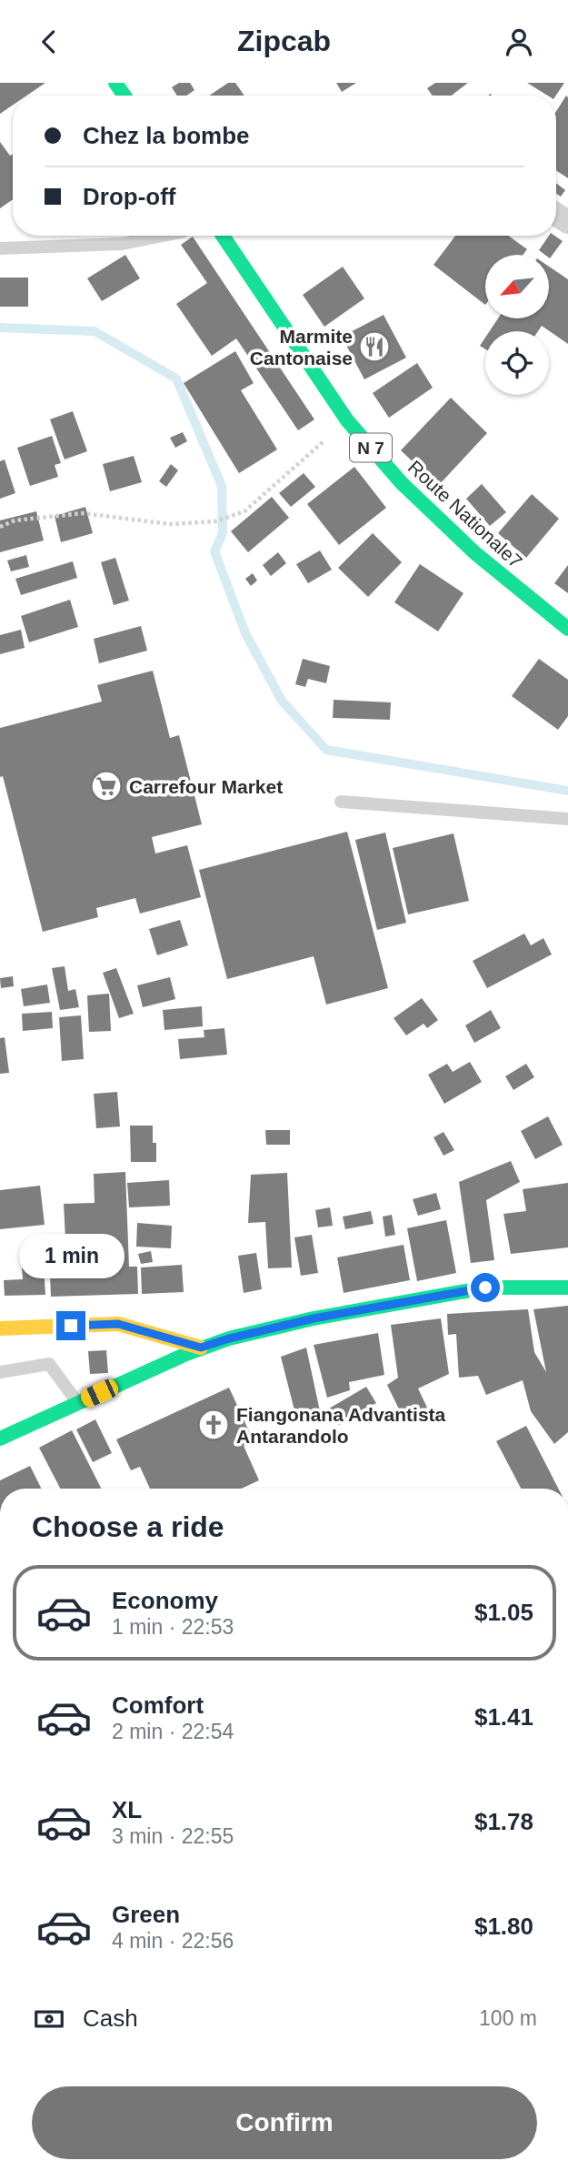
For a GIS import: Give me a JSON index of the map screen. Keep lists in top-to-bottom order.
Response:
{
  "streets": {
    "street": ["N 7", "Route Nationale7"]
  },
  "places": {
    "restaurant": ["Marmite Cantonaise"],
    "supermarket": ["Carrefour Market"],
    "church": ["Fiangonana Advantista Antarandolo"]
  },
  "north": "bottom left",
  "page": {
    "header": "Zipcab",
    "banner": ["Chez la bombe", "Drop-off"],
    "bubble": "1 min",
    "heading": "Choose a ride",
    "list": [
      {
        "name": "Economy",
        "note": "1 min · 22:53",
        "value": "$1.05"
      },
      {
        "name": "Comfort",
        "note": "2 min · 22:54",
        "value": "$1.41"
      },
      {
        "name": "XL",
        "note": "3 min · 22:55",
        "value": "$1.78"
      },
      {
        "name": "Green",
        "note": "4 min · 22:56",
        "value": "$1.80"
      }
    ],
    "pay": ["Cash", "100 m"],
    "buttons": "Confirm"
  }
}
